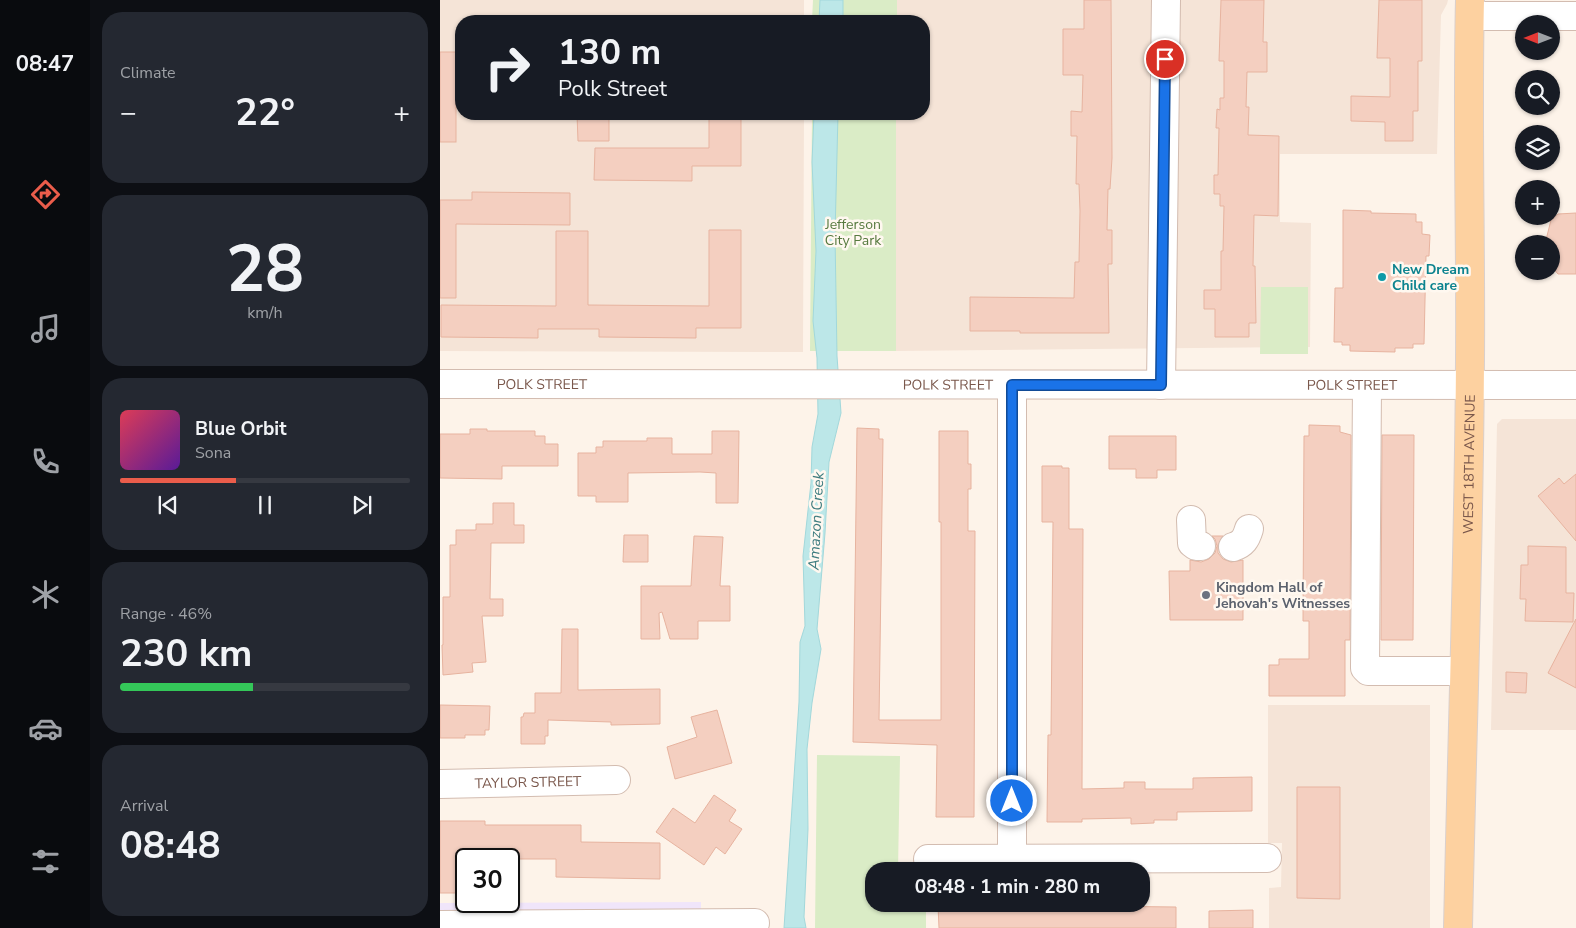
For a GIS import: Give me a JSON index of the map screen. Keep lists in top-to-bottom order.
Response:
{
  "streets": {
    "main road": ["WEST 18TH AVENUE"],
    "street": ["POLK STREET", "TAYLOR STREET"]
  },
  "crossings": [
    ["POLK STREET", "WEST 18TH AVENUE"]
  ],
  "water": ["Amazon Creek"],
  "parks": ["Jefferson City Park"],
  "places": ["New Dream Child care", "Kingdom Hall of Jehovah's Witnesses"],
  "north": "left",
  "page": {
    "tabs": "08:47",
    "tile": [
      "Climate",
      ["28", "km/h"],
      ["Range · 46%", "230 km"],
      ["Arrival", "08:48"]
    ],
    "map_buttons": ["+", "−"],
    "turn": ["130 m", "Polk Street"],
    "heat": ["−", "22°", "+"],
    "song": ["Blue Orbit", "Sona"],
    "limit": "30",
    "trip": "08:48 · 1 min · 280 m"
  }
}
